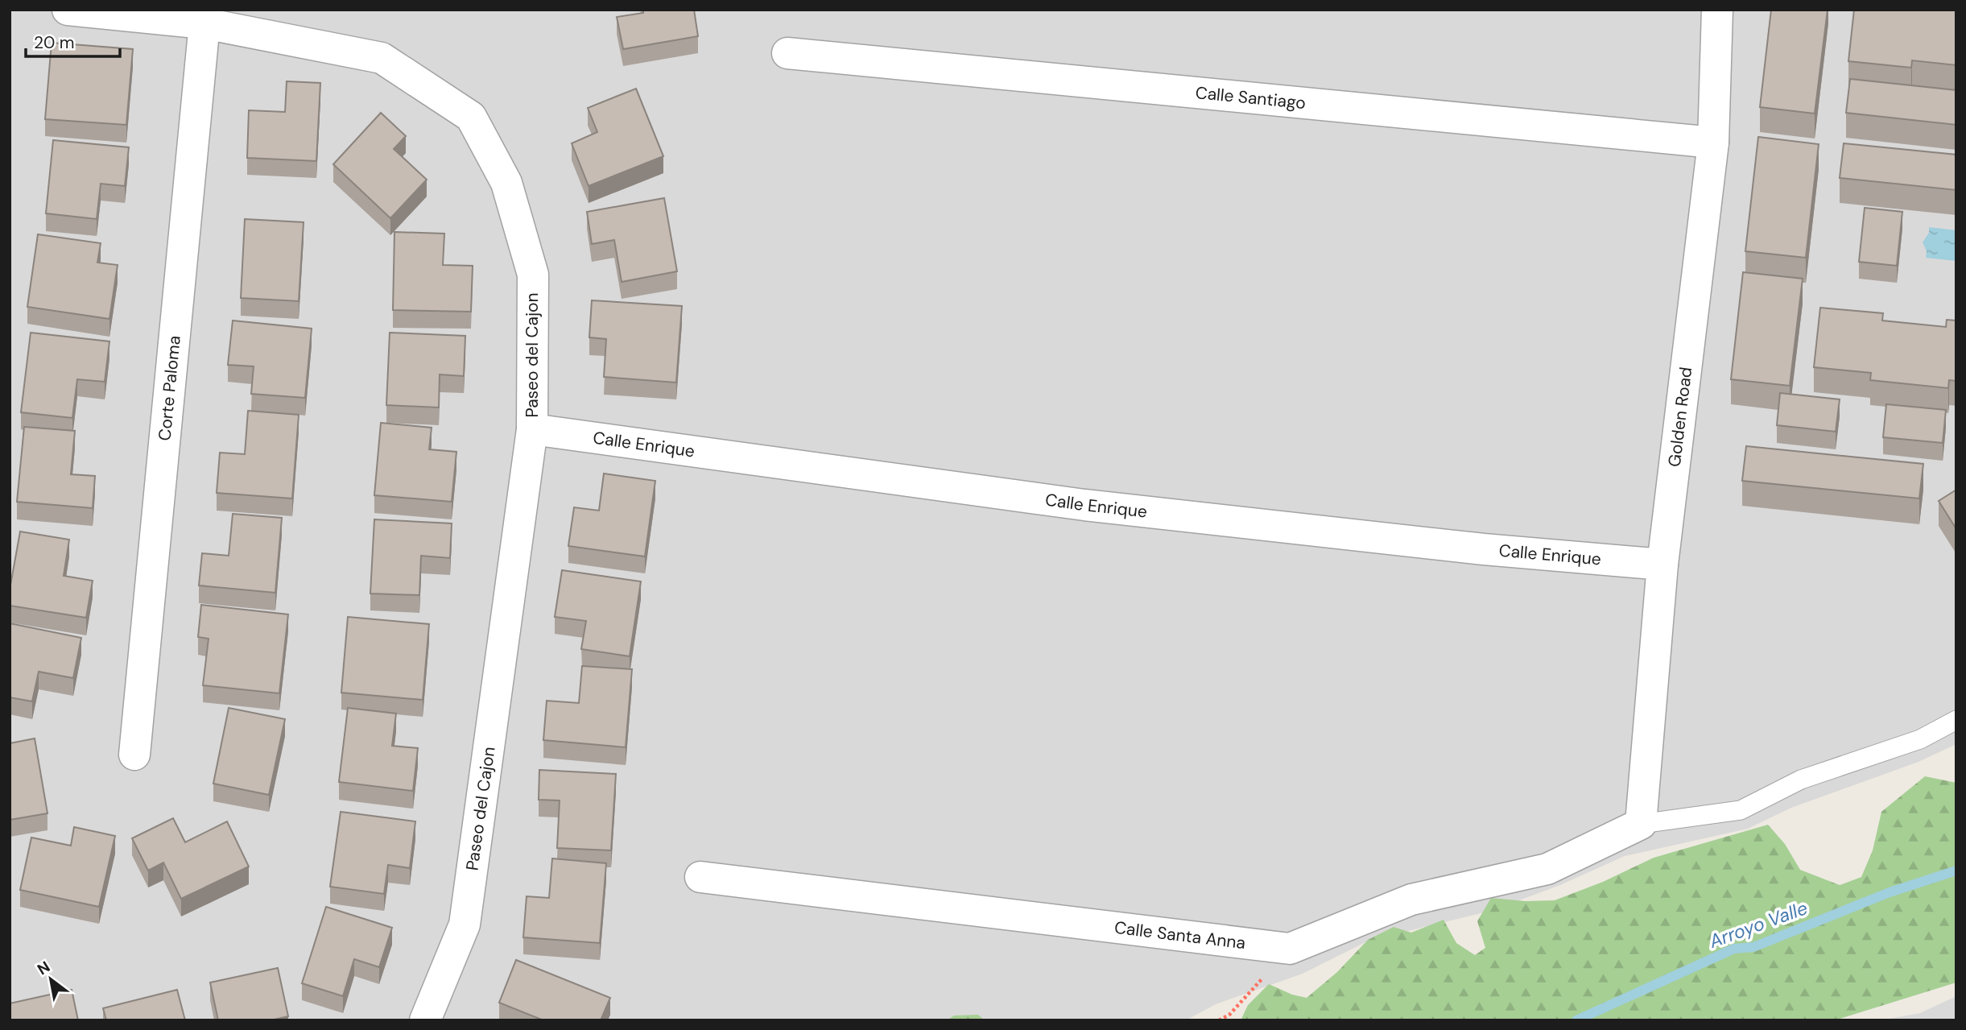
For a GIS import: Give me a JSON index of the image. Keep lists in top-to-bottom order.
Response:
{
  "streets": {
    "street": [
      "Calle Santiago",
      "Paseo del Cajon",
      "Corte Paloma",
      "Golden Road",
      "Calle Enrique",
      "Calle Santa Anna"
    ]
  },
  "crossings": [
    ["Calle Santiago", "Golden Road"],
    ["Paseo del Cajon", "Corte Paloma"],
    ["Paseo del Cajon", "Calle Enrique"],
    ["Golden Road", "Calle Enrique"],
    ["Golden Road", "Calle Santa Anna"]
  ],
  "water": ["Arroyo Valle"],
  "scale_bar": "20 m",
  "north": "top left"
}
